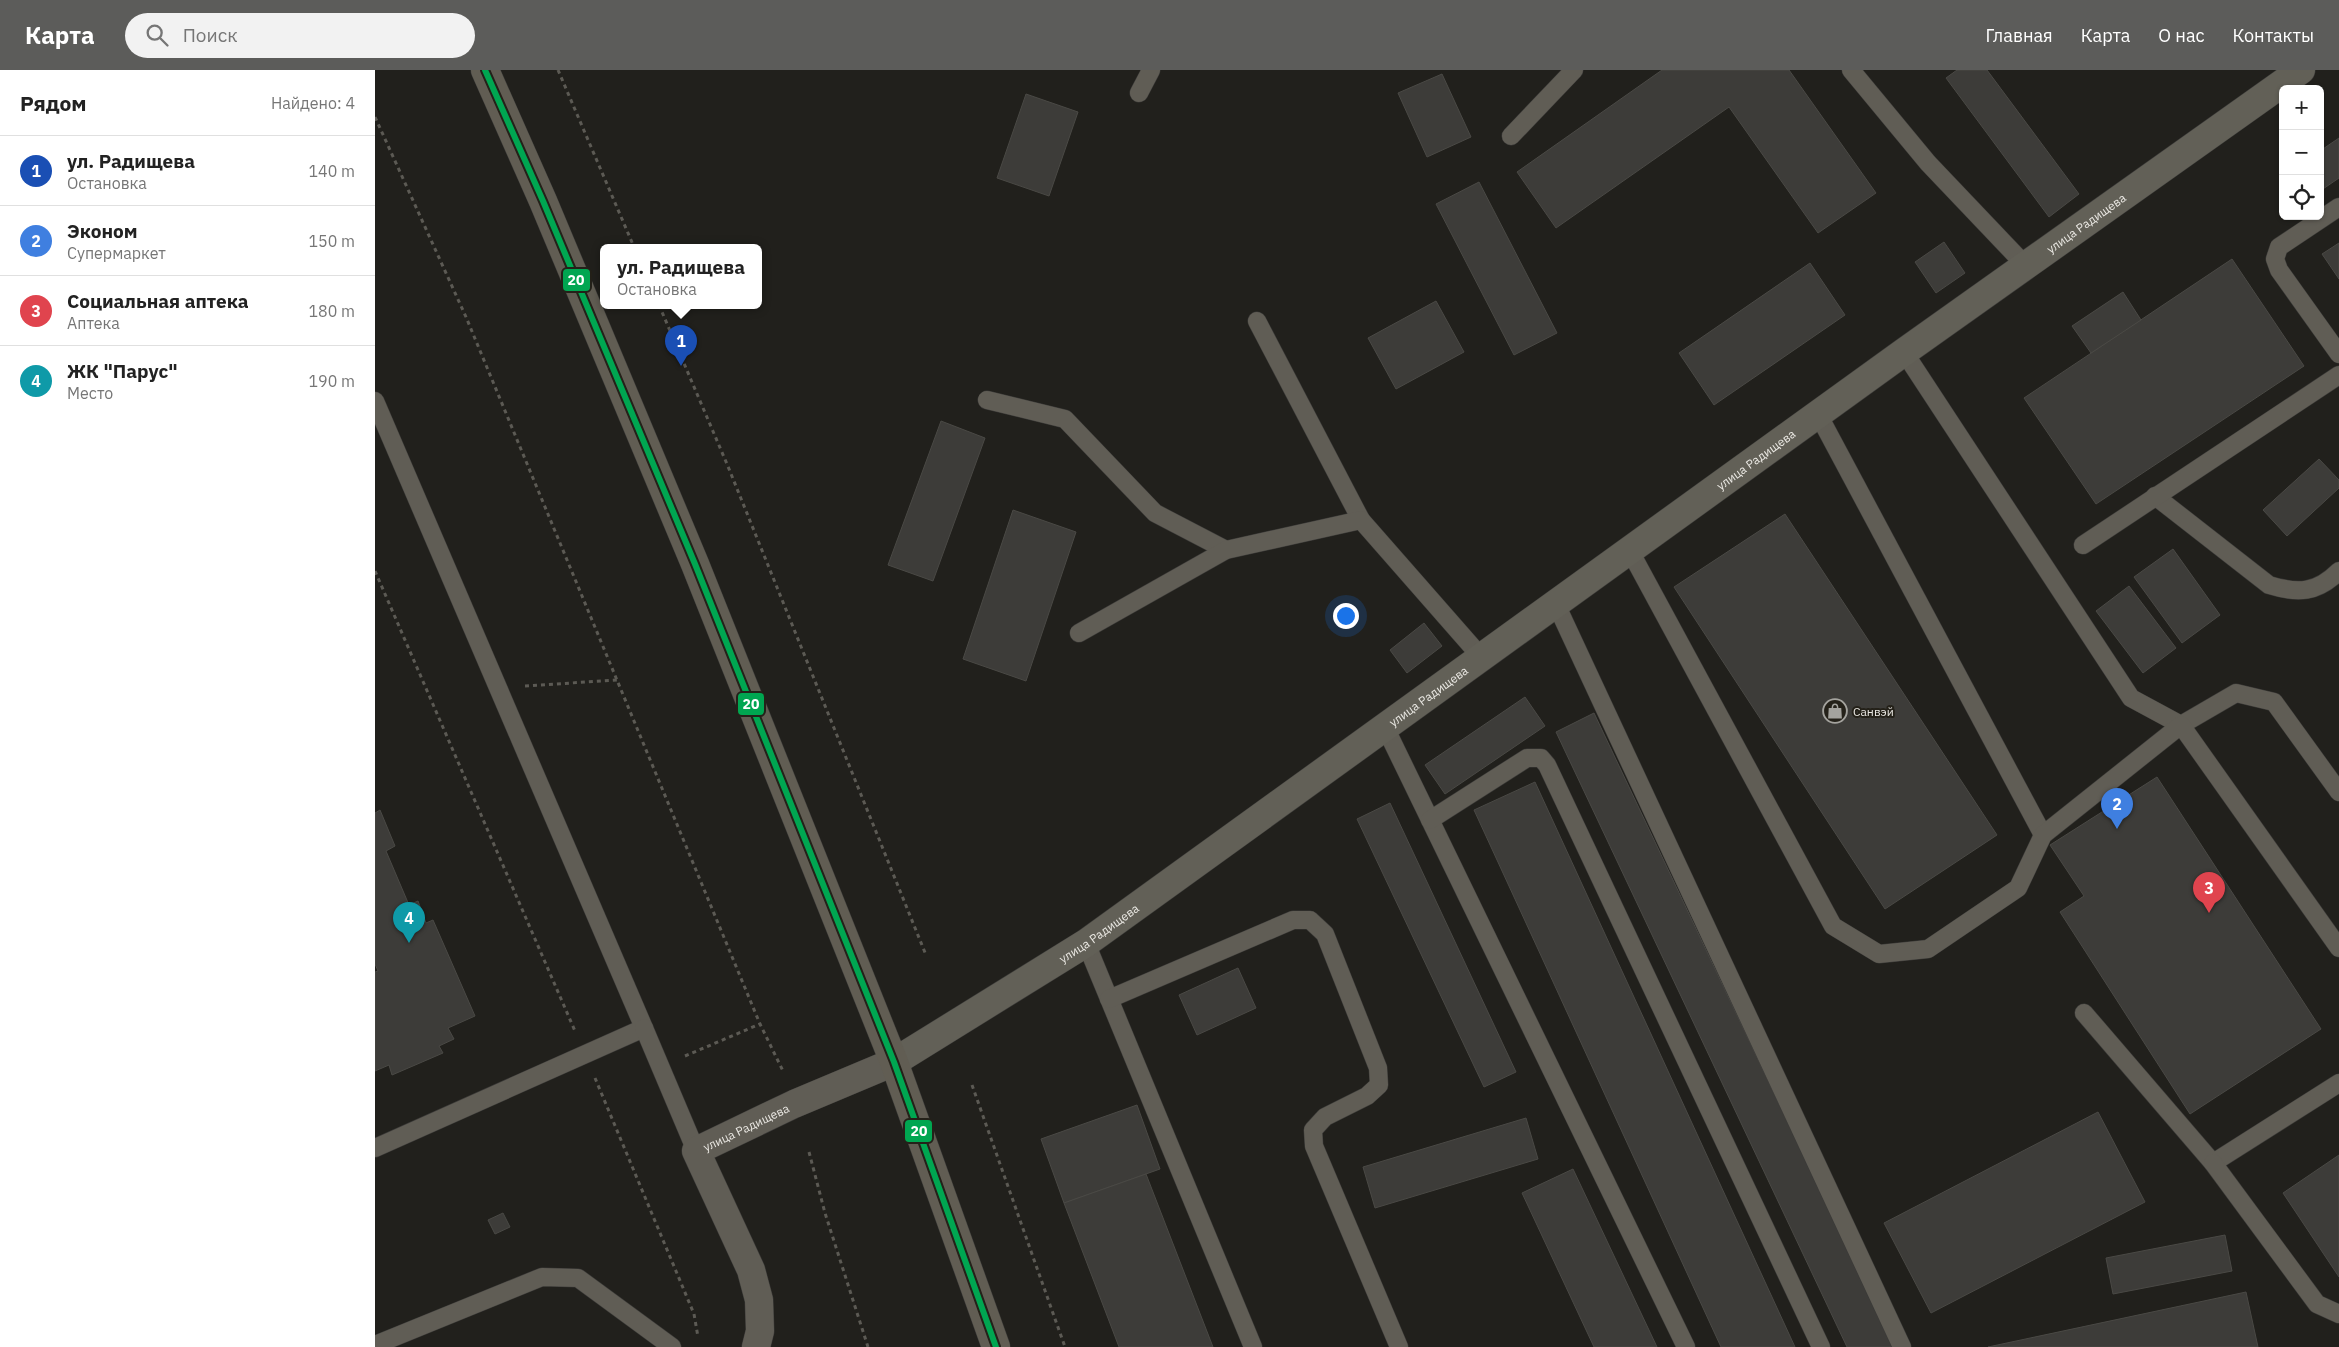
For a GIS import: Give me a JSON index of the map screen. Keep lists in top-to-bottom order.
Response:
{
  "streets": {
    "street": ["улица Радищева"]
  },
  "places": {
    "shop": ["Санвэй"]
  },
  "lines": ["transit line 20"],
  "page": {
    "header": "Карта",
    "search": "Поиск",
    "nav": [
      "Главная",
      "Карта",
      "О нас",
      "Контакты"
    ],
    "heading": ["Рядом", "Найдено: 4"],
    "map_buttons": ["+", "−"],
    "list": [
      {
        "mark": "1",
        "name": "ул. Радищева",
        "note": "Остановка",
        "value": "140 m"
      },
      {
        "mark": "2",
        "name": "Эконом",
        "note": "Супермаркет",
        "value": "150 m"
      },
      {
        "mark": "3",
        "name": "Социальная аптека",
        "note": "Аптека",
        "value": "180 m"
      },
      {
        "mark": "4",
        "name": "ЖК \"Парус\"",
        "note": "Место",
        "value": "190 m"
      }
    ],
    "popup": ["ул. Радищева", "Остановка"],
    "pins": [
      "1",
      "2",
      "3",
      "4"
    ]
  }
}
